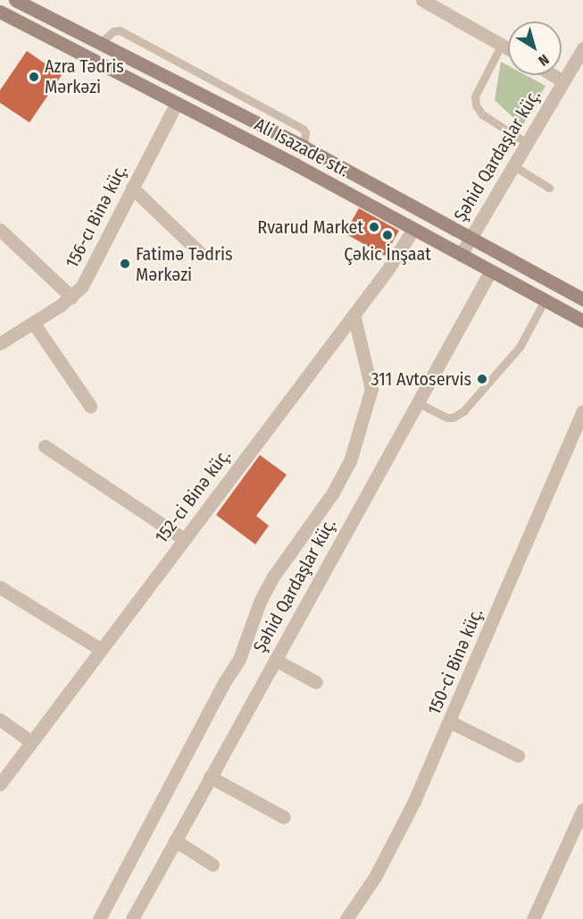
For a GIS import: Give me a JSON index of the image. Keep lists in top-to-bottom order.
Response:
{
  "streets": {
    "main road": ["Ali Isazade str."],
    "street": [
      "Şəhid Qardaşlar küç.",
      "156-cı Binə küç.",
      "152-ci Binə küç.",
      "150-ci Binə küç."
    ]
  },
  "crossings": [
    ["Ali Isazade str.", "Şəhid Qardaşlar küç."],
    ["Ali Isazade str.", "156-cı Binə küç."],
    ["Ali Isazade str.", "152-ci Binə küç."]
  ],
  "places": [
    "Azra Tədris Mərkəzi",
    "Rvarud Market",
    "Çəkic İnşaat",
    "Fatimə Tədris Mərkəzi",
    "311 Avtoservis"
  ],
  "north": "bottom right"
}
